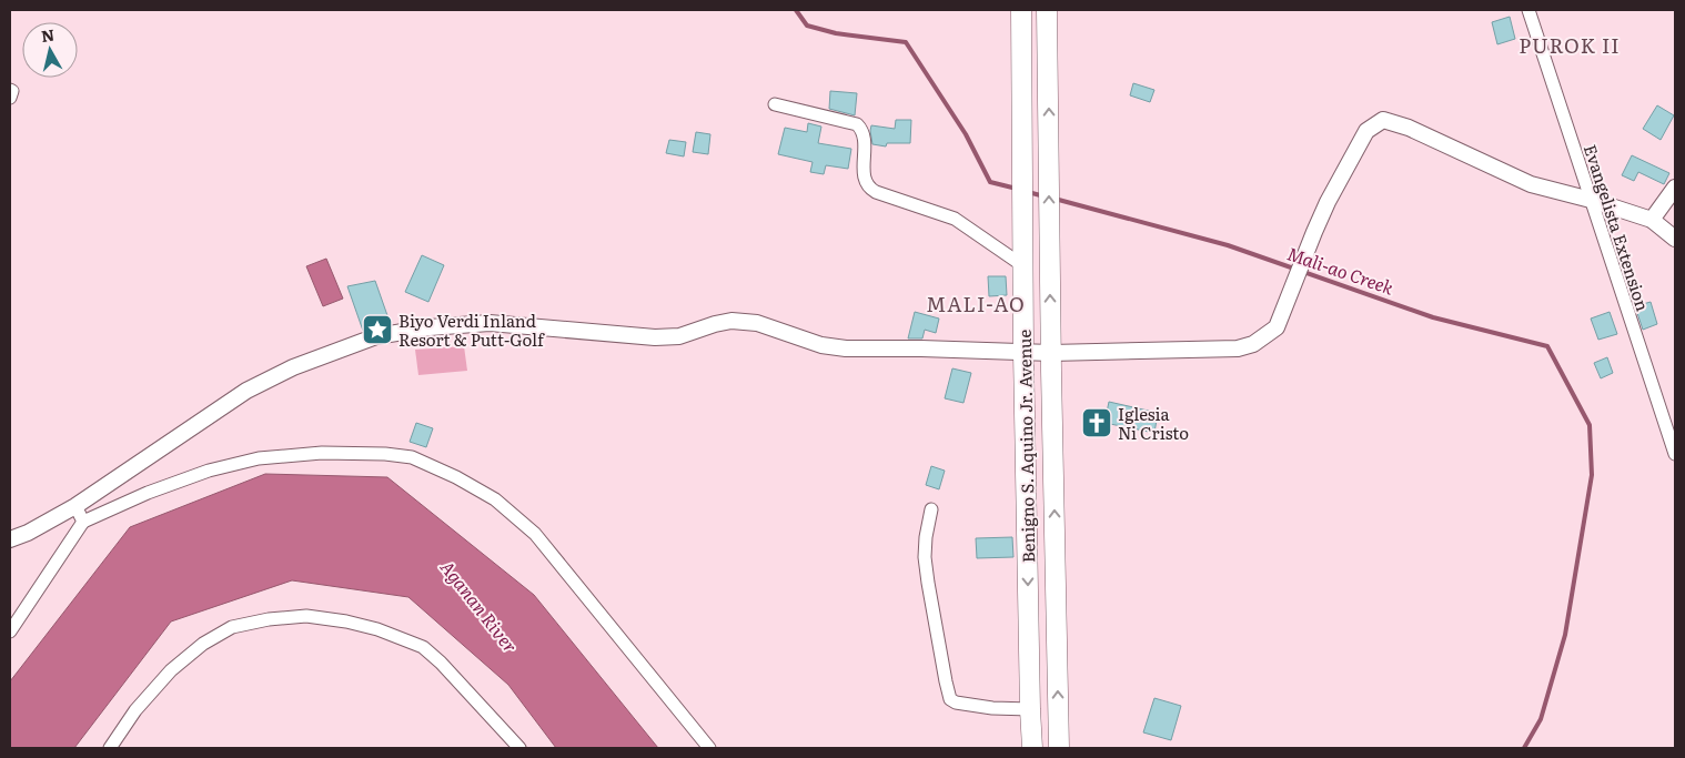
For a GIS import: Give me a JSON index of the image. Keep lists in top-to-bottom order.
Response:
{
  "streets": {
    "main road": ["Benigno S. Aquino Jr. Avenue"],
    "street": ["Evangelista Extension"]
  },
  "districts": ["PUROK II", "MALI-AO"],
  "water": ["Mali-ao Creek", "Aganan River"],
  "places": {
    "place": ["Biyo Verdi Inland Resort & Putt-Golf"],
    "church": ["Iglesia Ni Cristo"]
  },
  "north": "top"
}
